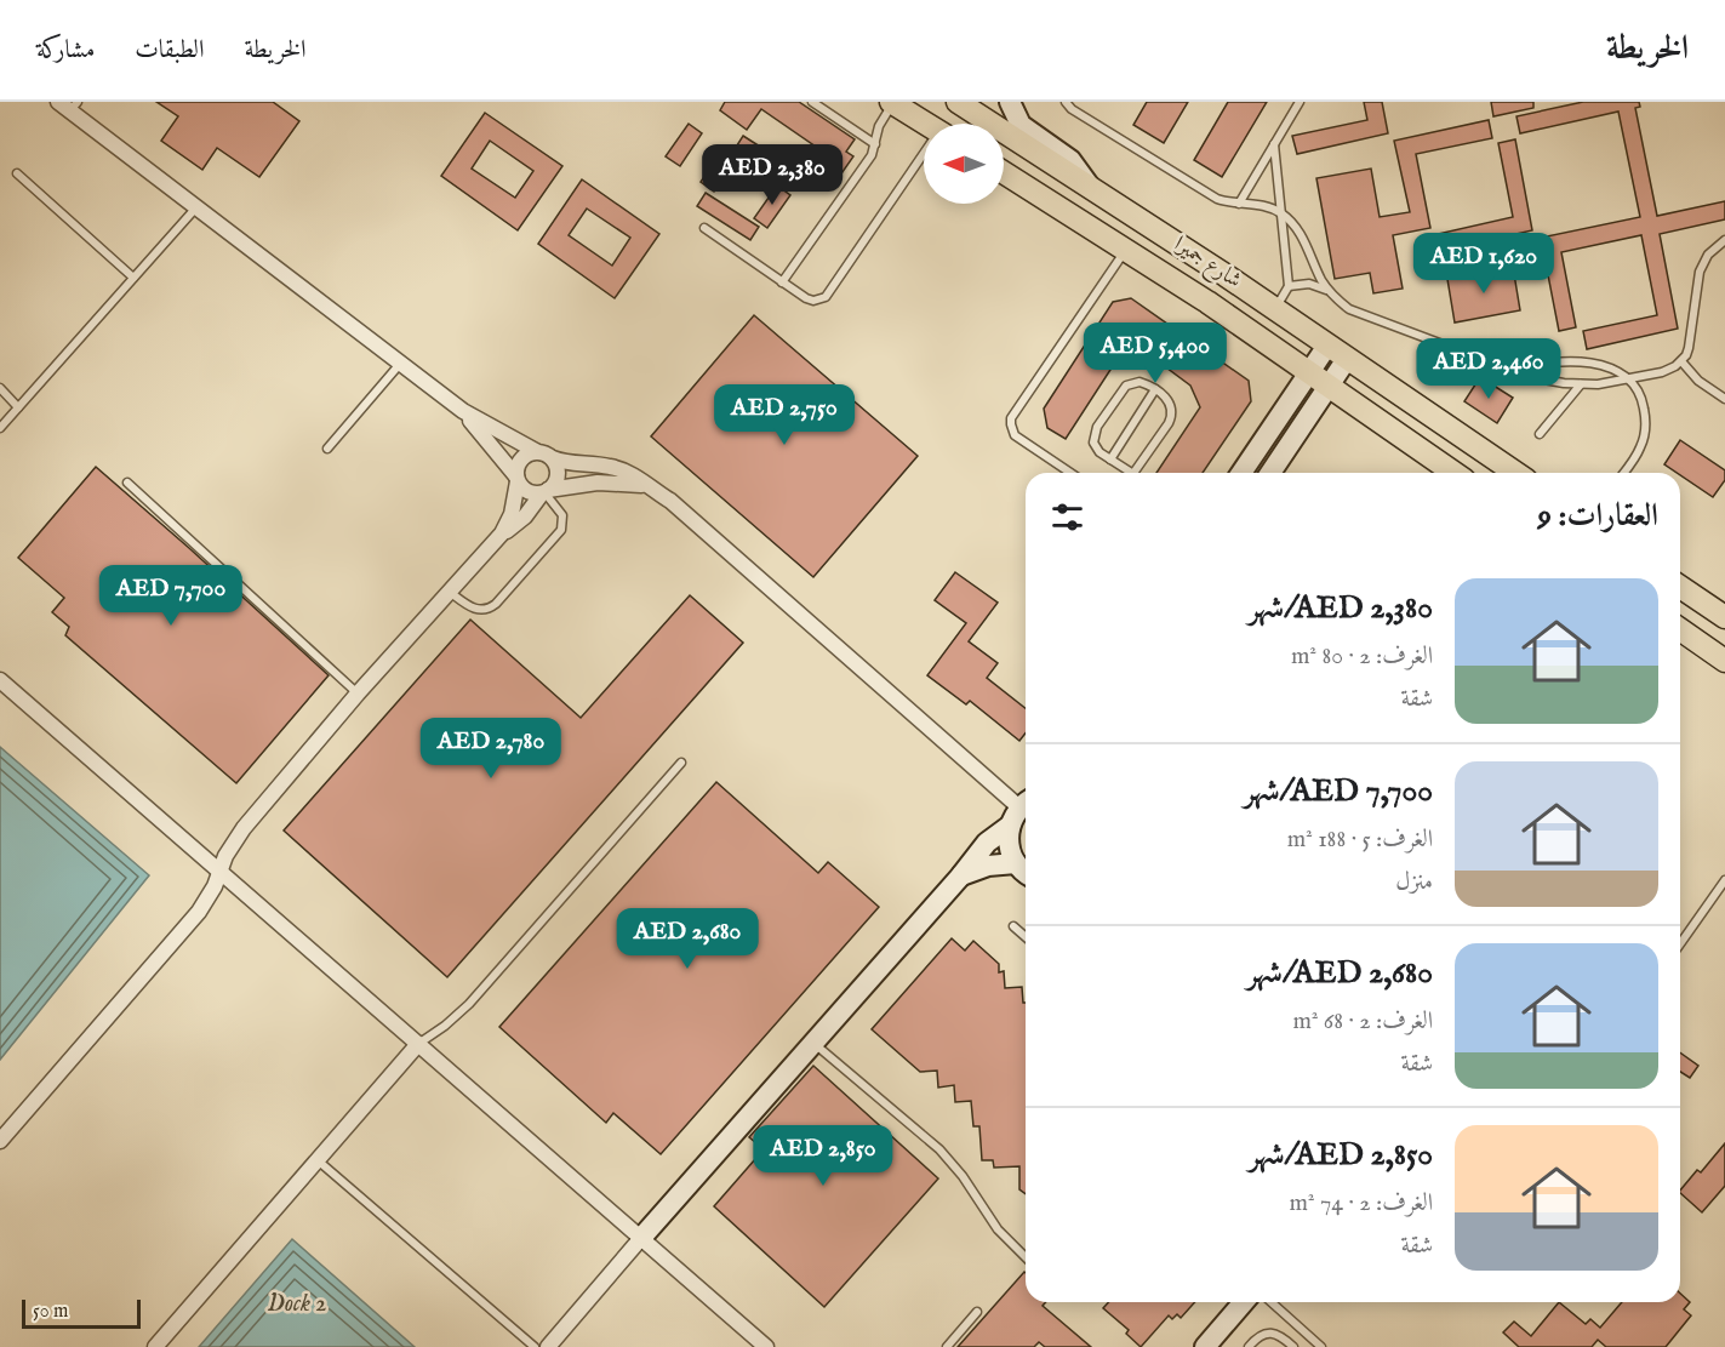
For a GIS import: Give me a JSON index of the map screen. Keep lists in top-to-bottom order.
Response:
{
  "streets": {
    "main road": ["شارع جميرا"]
  },
  "water": ["Dock 2"],
  "scale_bar": "50 m",
  "north": "left",
  "page": {
    "header": "الخريطة",
    "nav": ["الخريطة", "الطبقات", "مشاركة"],
    "price": [
      "AED 2,380",
      "AED 1,620",
      "AED 5,400",
      "AED 2,460",
      "AED 2,750",
      "AED 7,700",
      "AED 2,780",
      "AED 2,680",
      "AED 2,850"
    ],
    "heading": "العقارات: 9",
    "list": [
      {
        "name": "AED 2,380/شهر",
        "note": "الغرف: 2 · 80 m² · شقة"
      },
      {
        "name": "AED 7,700/شهر",
        "note": "الغرف: 5 · 188 m² · منزل"
      },
      {
        "name": "AED 2,680/شهر",
        "note": "الغرف: 2 · 68 m² · شقة"
      },
      {
        "name": "AED 2,850/شهر",
        "note": "الغرف: 2 · 74 m² · شقة"
      }
    ],
    "scale": "50 m"
  }
}
